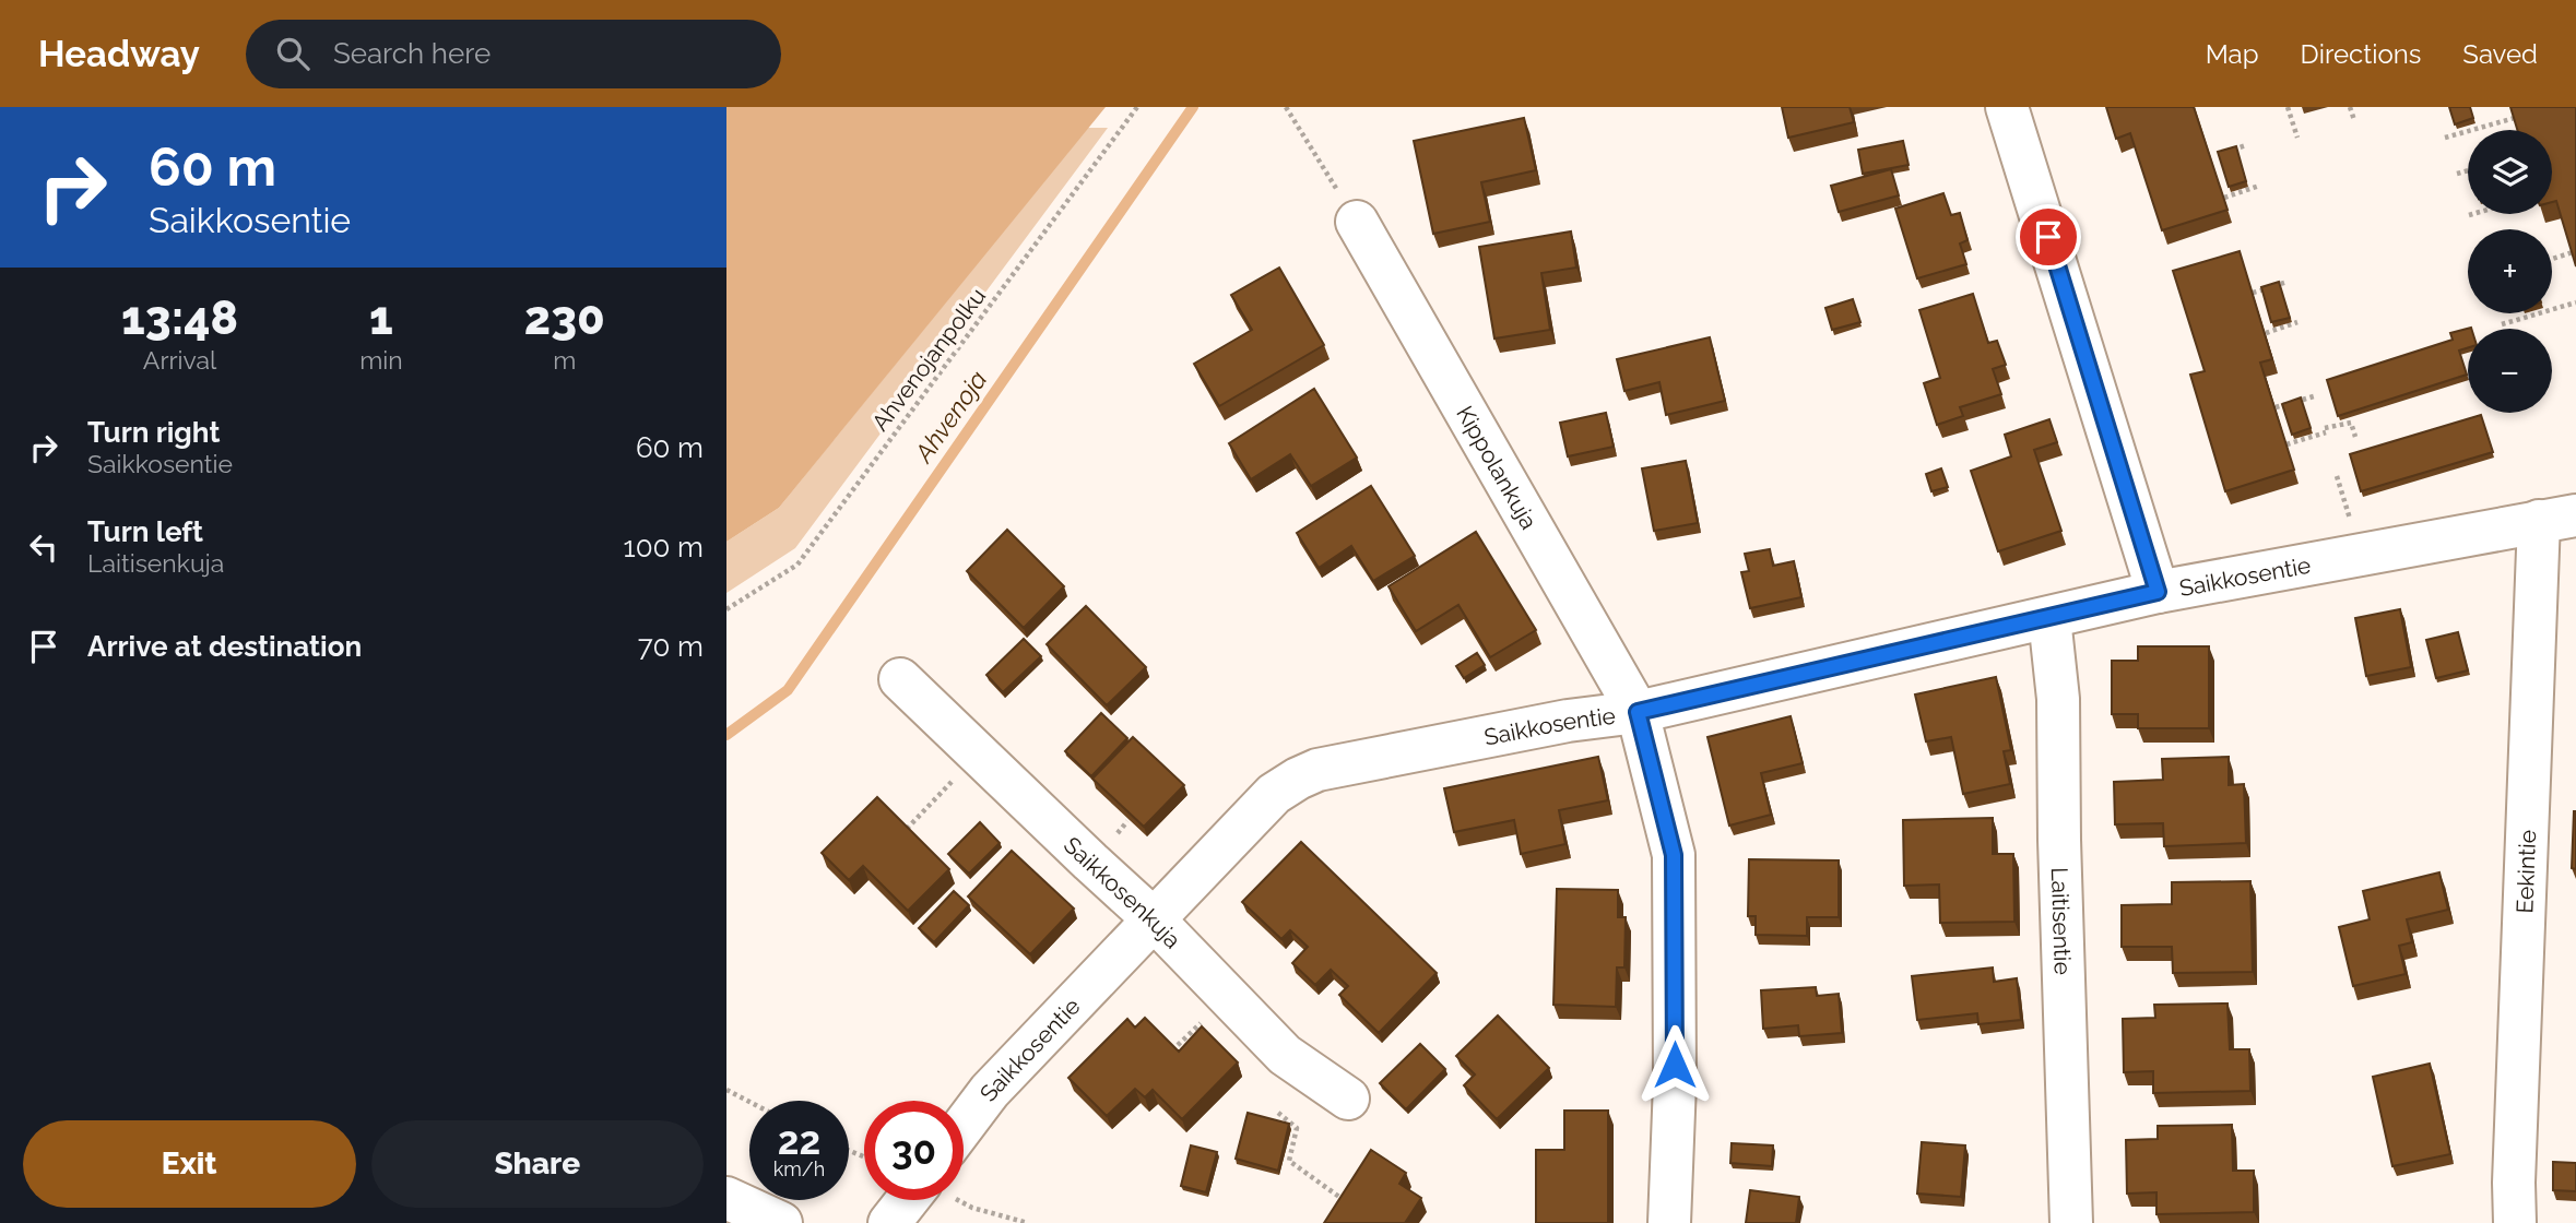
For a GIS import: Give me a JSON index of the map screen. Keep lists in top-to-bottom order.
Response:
{
  "streets": {
    "street": [
      "Kippolankuja",
      "Saikkosentie",
      "Eekintie",
      "Saikkosenkuja",
      "Laitisentie"
    ],
    "path": ["Ahvenojanpolku"]
  },
  "crossings": [
    ["Kippolankuja", "Saikkosentie"],
    ["Saikkosentie", "Eekintie"],
    ["Saikkosentie", "Saikkosenkuja"],
    ["Saikkosentie", "Laitisentie"]
  ],
  "water": ["Ahvenoja"],
  "page": {
    "header": "Headway",
    "search": "Search here",
    "nav": ["Map", "Directions", "Saved"],
    "turn": ["60 m", "Saikkosentie"],
    "map_buttons": ["+", "−"],
    "eta": [
      "13:48",
      "Arrival",
      "1",
      "min",
      "230",
      "m"
    ],
    "list": [
      {
        "name": "Turn right",
        "note": "Saikkosentie",
        "value": "60 m"
      },
      {
        "name": "Turn left",
        "note": "Laitisenkuja",
        "value": "100 m"
      },
      {
        "name": "Arrive at destination",
        "value": "70 m"
      }
    ],
    "speed": "22 km/h",
    "limit": "30",
    "buttons": ["Exit", "Share"]
  }
}
